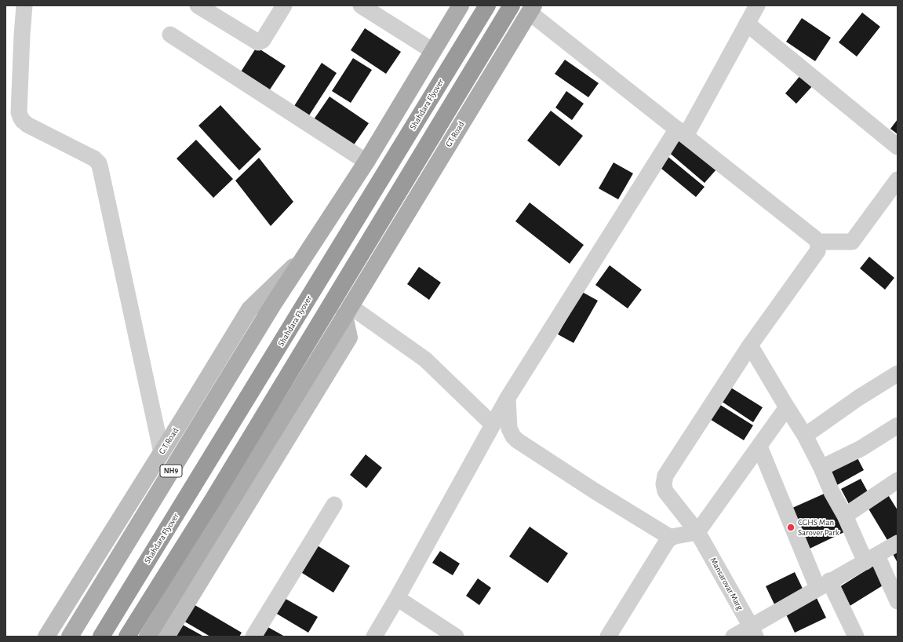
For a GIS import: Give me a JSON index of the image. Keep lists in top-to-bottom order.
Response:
{
  "streets": {
    "highway": ["Shahdara Flyover"],
    "main road": ["GT Road", "G.T Road", "NH9"],
    "street": ["Mansarovar Marg"]
  },
  "crossings": [
    ["G.T Road", "NH9"]
  ],
  "places": ["CGHS Man Sarover Park"]
}
